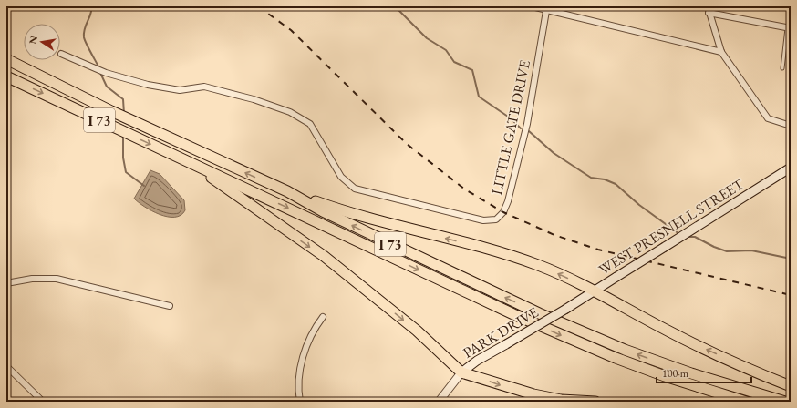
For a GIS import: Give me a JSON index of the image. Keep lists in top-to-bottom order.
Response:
{
  "streets": {
    "highway": ["I 73"],
    "main road": ["WEST PRESNELL STREET", "PARK DRIVE"],
    "street": ["LITTLE GATE DRIVE"]
  },
  "crossings": [
    ["WEST PRESNELL STREET", "PARK DRIVE"]
  ],
  "scale_bar": "100 m",
  "north": "left"
}
